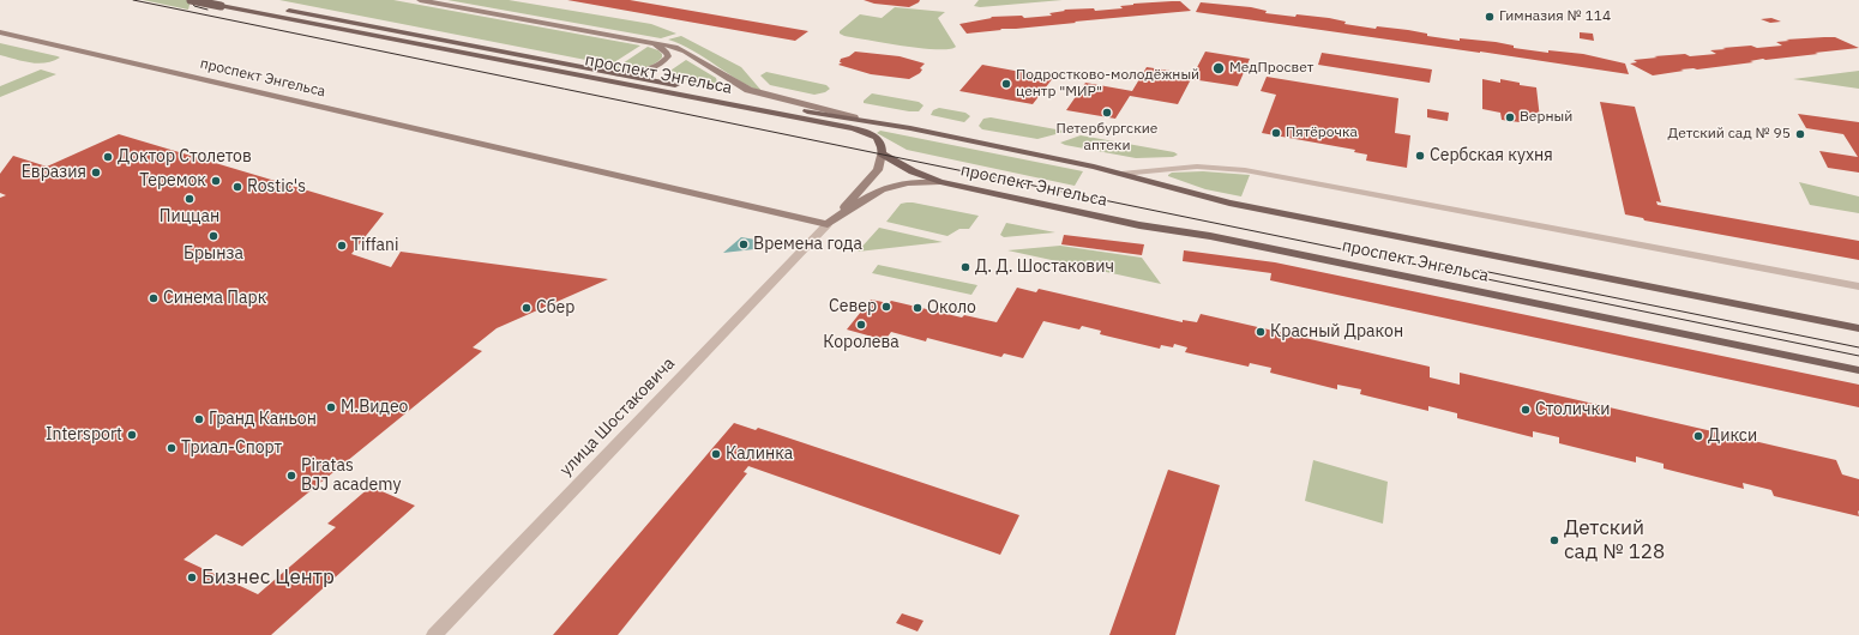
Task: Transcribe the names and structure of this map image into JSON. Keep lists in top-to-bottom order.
{
  "streets": {
    "main road": ["проспект Энгельса", "улица Шостаковича"]
  },
  "crossings": [
    ["проспект Энгельса", "улица Шостаковича"]
  ],
  "places": [
    "Гимназия № 114",
    "МедПросвет",
    "Подростково-молодёжный центр \"МИР\"",
    "Петербургские аптеки",
    "Верный",
    "Пятёрочка",
    "Детский сад № 95",
    "Сербская кухня",
    "Доктор Столетов",
    "Евразия",
    "Теремок",
    "Rostic's",
    "Пиццан",
    "Брынза",
    "Времена года",
    "Tiffani",
    "Д. Д. Шостакович",
    "Синема Парк",
    "Север",
    "Сбер",
    "Около",
    "Королева",
    "Красный Дракон",
    "М.Видео",
    "Столички",
    "Гранд Каньон",
    "Intersport",
    "Дикси",
    "Триал-Спорт",
    "Калинка",
    "Piratas BJJ academy",
    "Детский сад № 128",
    "Бизнес Центр"
  ]
}
